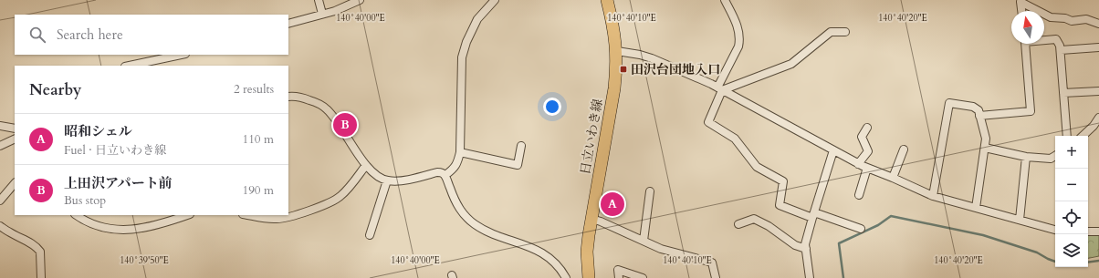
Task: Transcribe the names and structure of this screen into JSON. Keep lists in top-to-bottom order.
{
  "streets": {
    "main road": ["日立いわき線"]
  },
  "places": {
    "transit": ["田沢台団地入口"]
  },
  "north": "top",
  "page": {
    "search": "Search here",
    "heading": ["Nearby", "2 results"],
    "pins": ["B", "A"],
    "list": [
      {
        "mark": "A",
        "name": "昭和シェル",
        "note": "Fuel · 日立いわき線",
        "value": "110 m"
      },
      {
        "mark": "B",
        "name": "上田沢アパート前",
        "note": "Bus stop",
        "value": "190 m"
      }
    ],
    "map_buttons": ["+", "−"]
  },
  "coordinates": [
    "140°40'00\"E",
    "140°40'10\"E",
    "140°40'20\"E",
    "140°39'50\"E"
  ]
}
